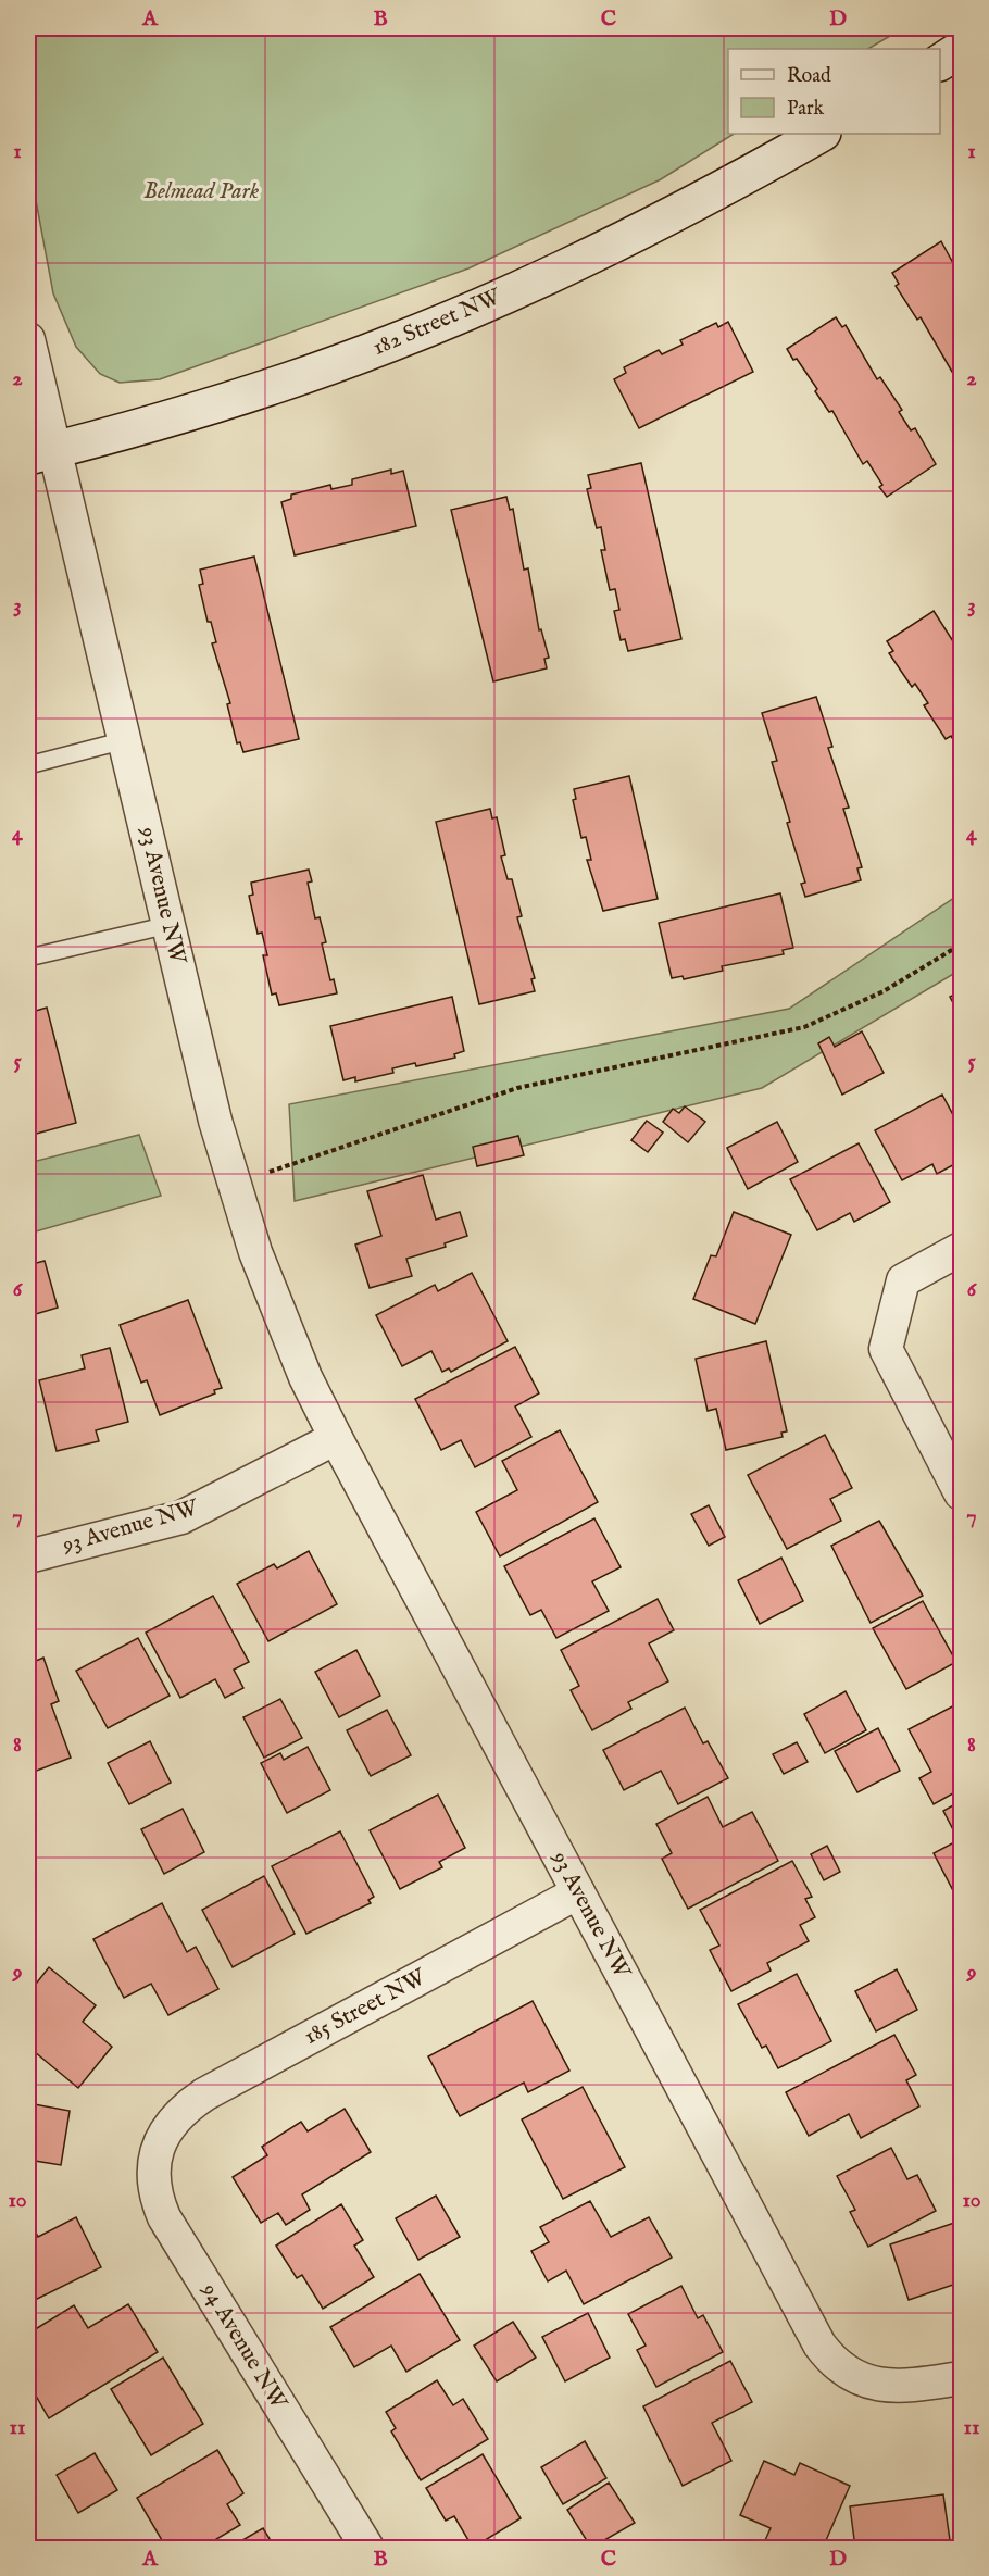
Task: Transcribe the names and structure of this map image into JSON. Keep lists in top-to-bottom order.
{
  "streets": {
    "street": [
      "182 Street NW",
      "93 Avenue NW",
      "185 Street NW",
      "94 Avenue NW"
    ]
  },
  "crossings": [
    ["182 Street NW", "93 Avenue NW"],
    ["93 Avenue NW", "185 Street NW"],
    ["185 Street NW", "94 Avenue NW"]
  ],
  "parks": ["Belmead Park"],
  "legend": ["Road", "Park"],
  "grid": {
    "columns": [
      "A",
      "B",
      "C",
      "D"
    ],
    "rows": [
      "1",
      "2",
      "3",
      "4",
      "5",
      "6",
      "7",
      "8",
      "9",
      "10",
      "11"
    ]
  }
}
